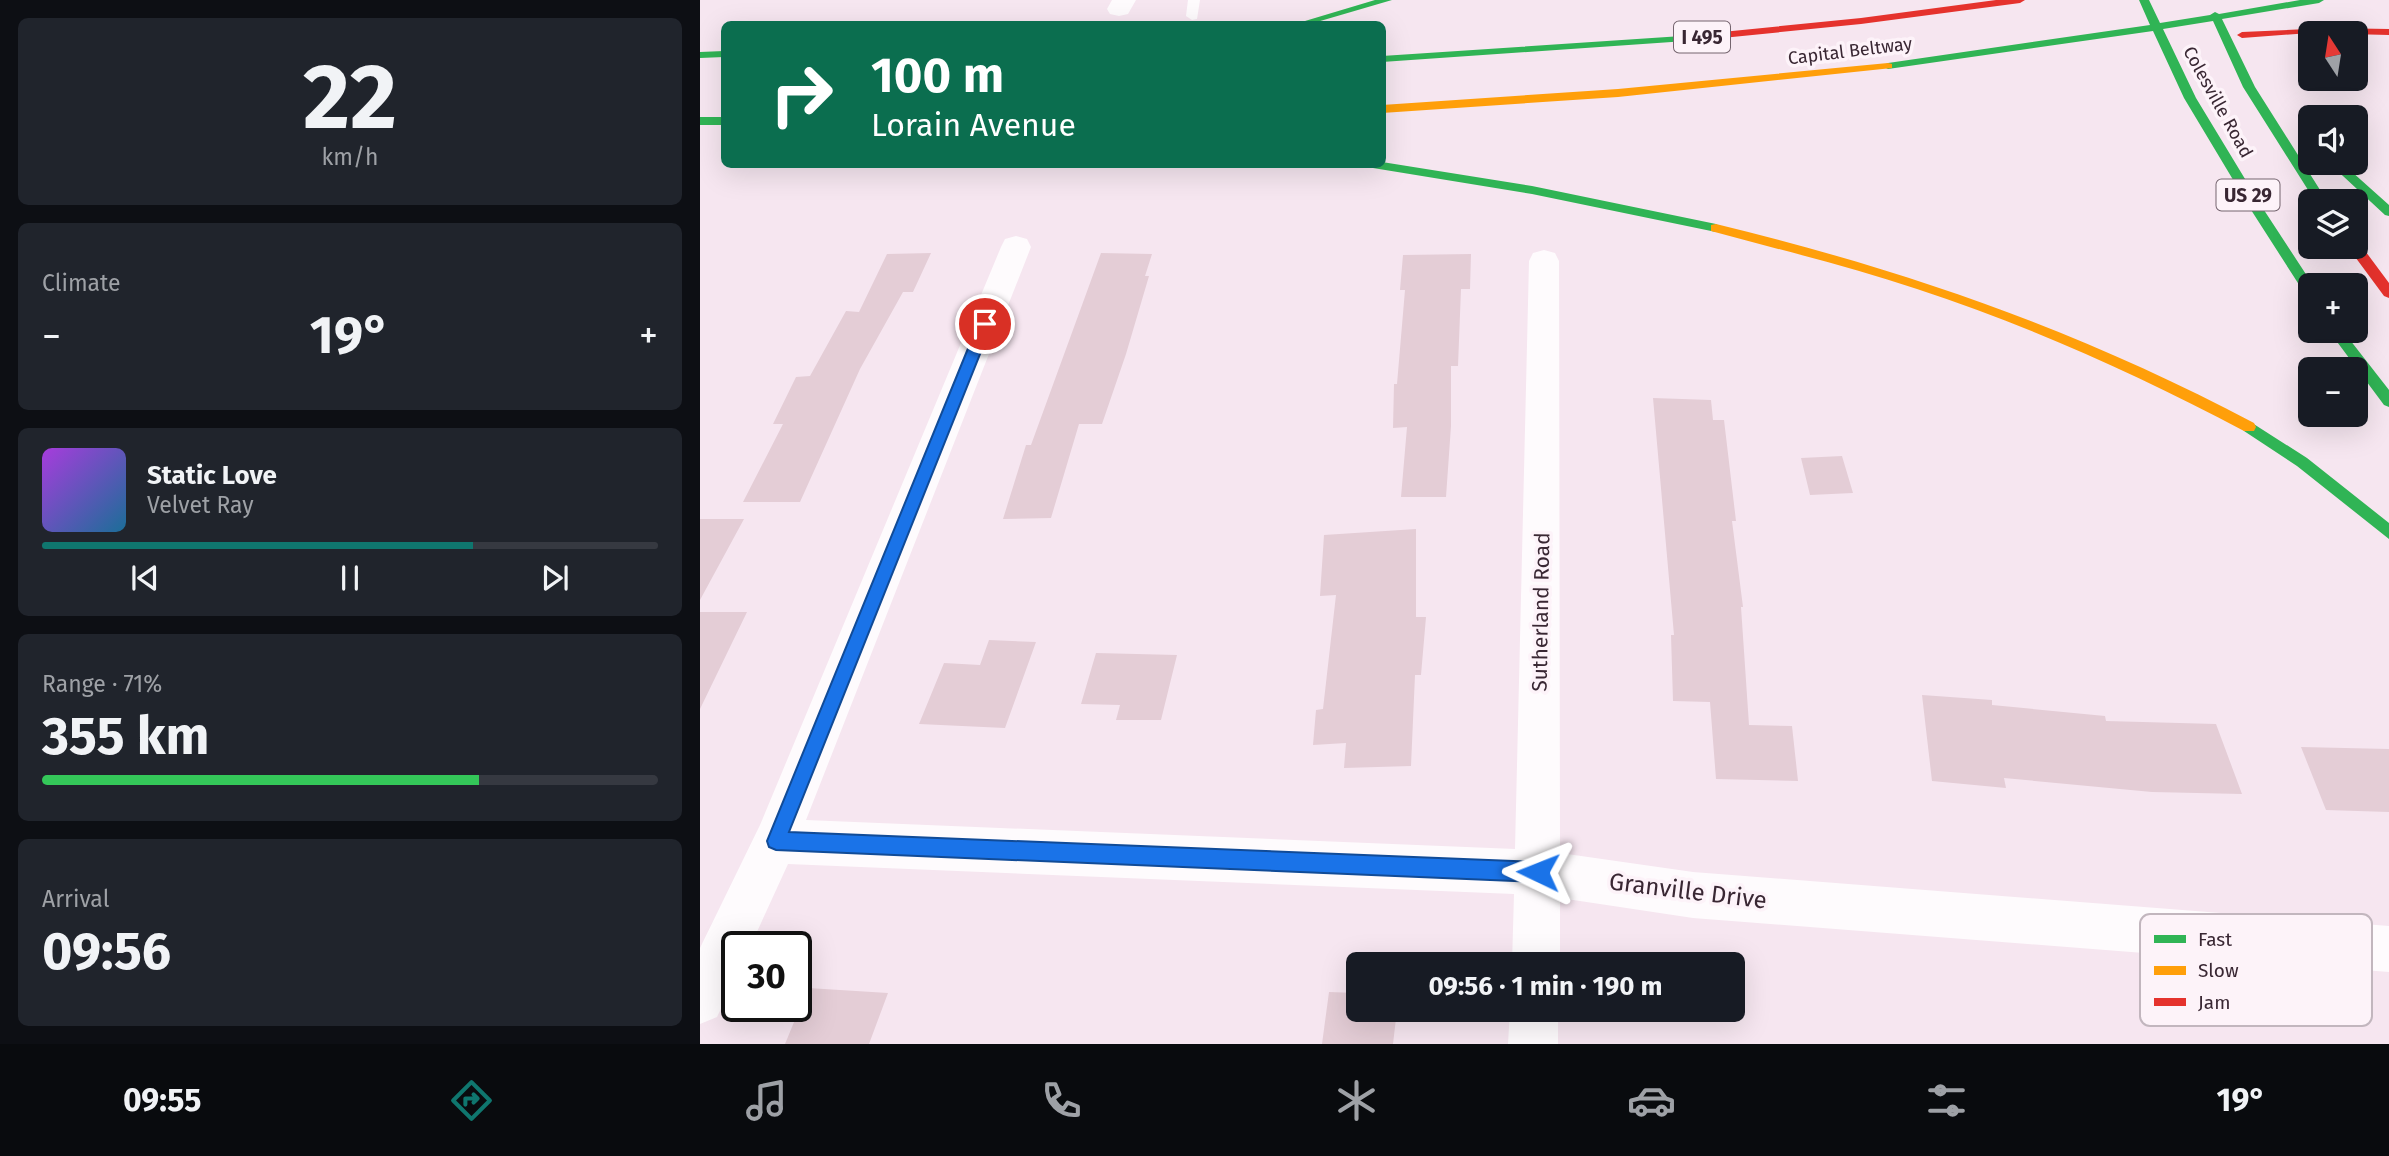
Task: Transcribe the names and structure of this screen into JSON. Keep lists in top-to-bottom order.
{
  "streets": {
    "highway": [
      "I 495",
      "Capital Beltway",
      "Colesville Road",
      "US 29"
    ],
    "street": ["Sutherland Road", "Granville Drive"]
  },
  "crossings": [
    ["Sutherland Road", "Granville Drive"]
  ],
  "legend": ["Fast", "Slow", "Jam"],
  "north": "top",
  "page": {
    "tile": [
      ["22", "km/h"],
      "Climate",
      ["Range · 71%", "355 km"],
      ["Arrival", "09:56"]
    ],
    "map_buttons": ["+", "−"],
    "turn": ["100 m", "Lorain Avenue"],
    "heat": ["−", "19°", "+"],
    "song": ["Static Love", "Velvet Ray"],
    "limit": "30",
    "trip": "09:56 · 1 min · 190 m",
    "tabs": ["09:55", "19°"]
  }
}
